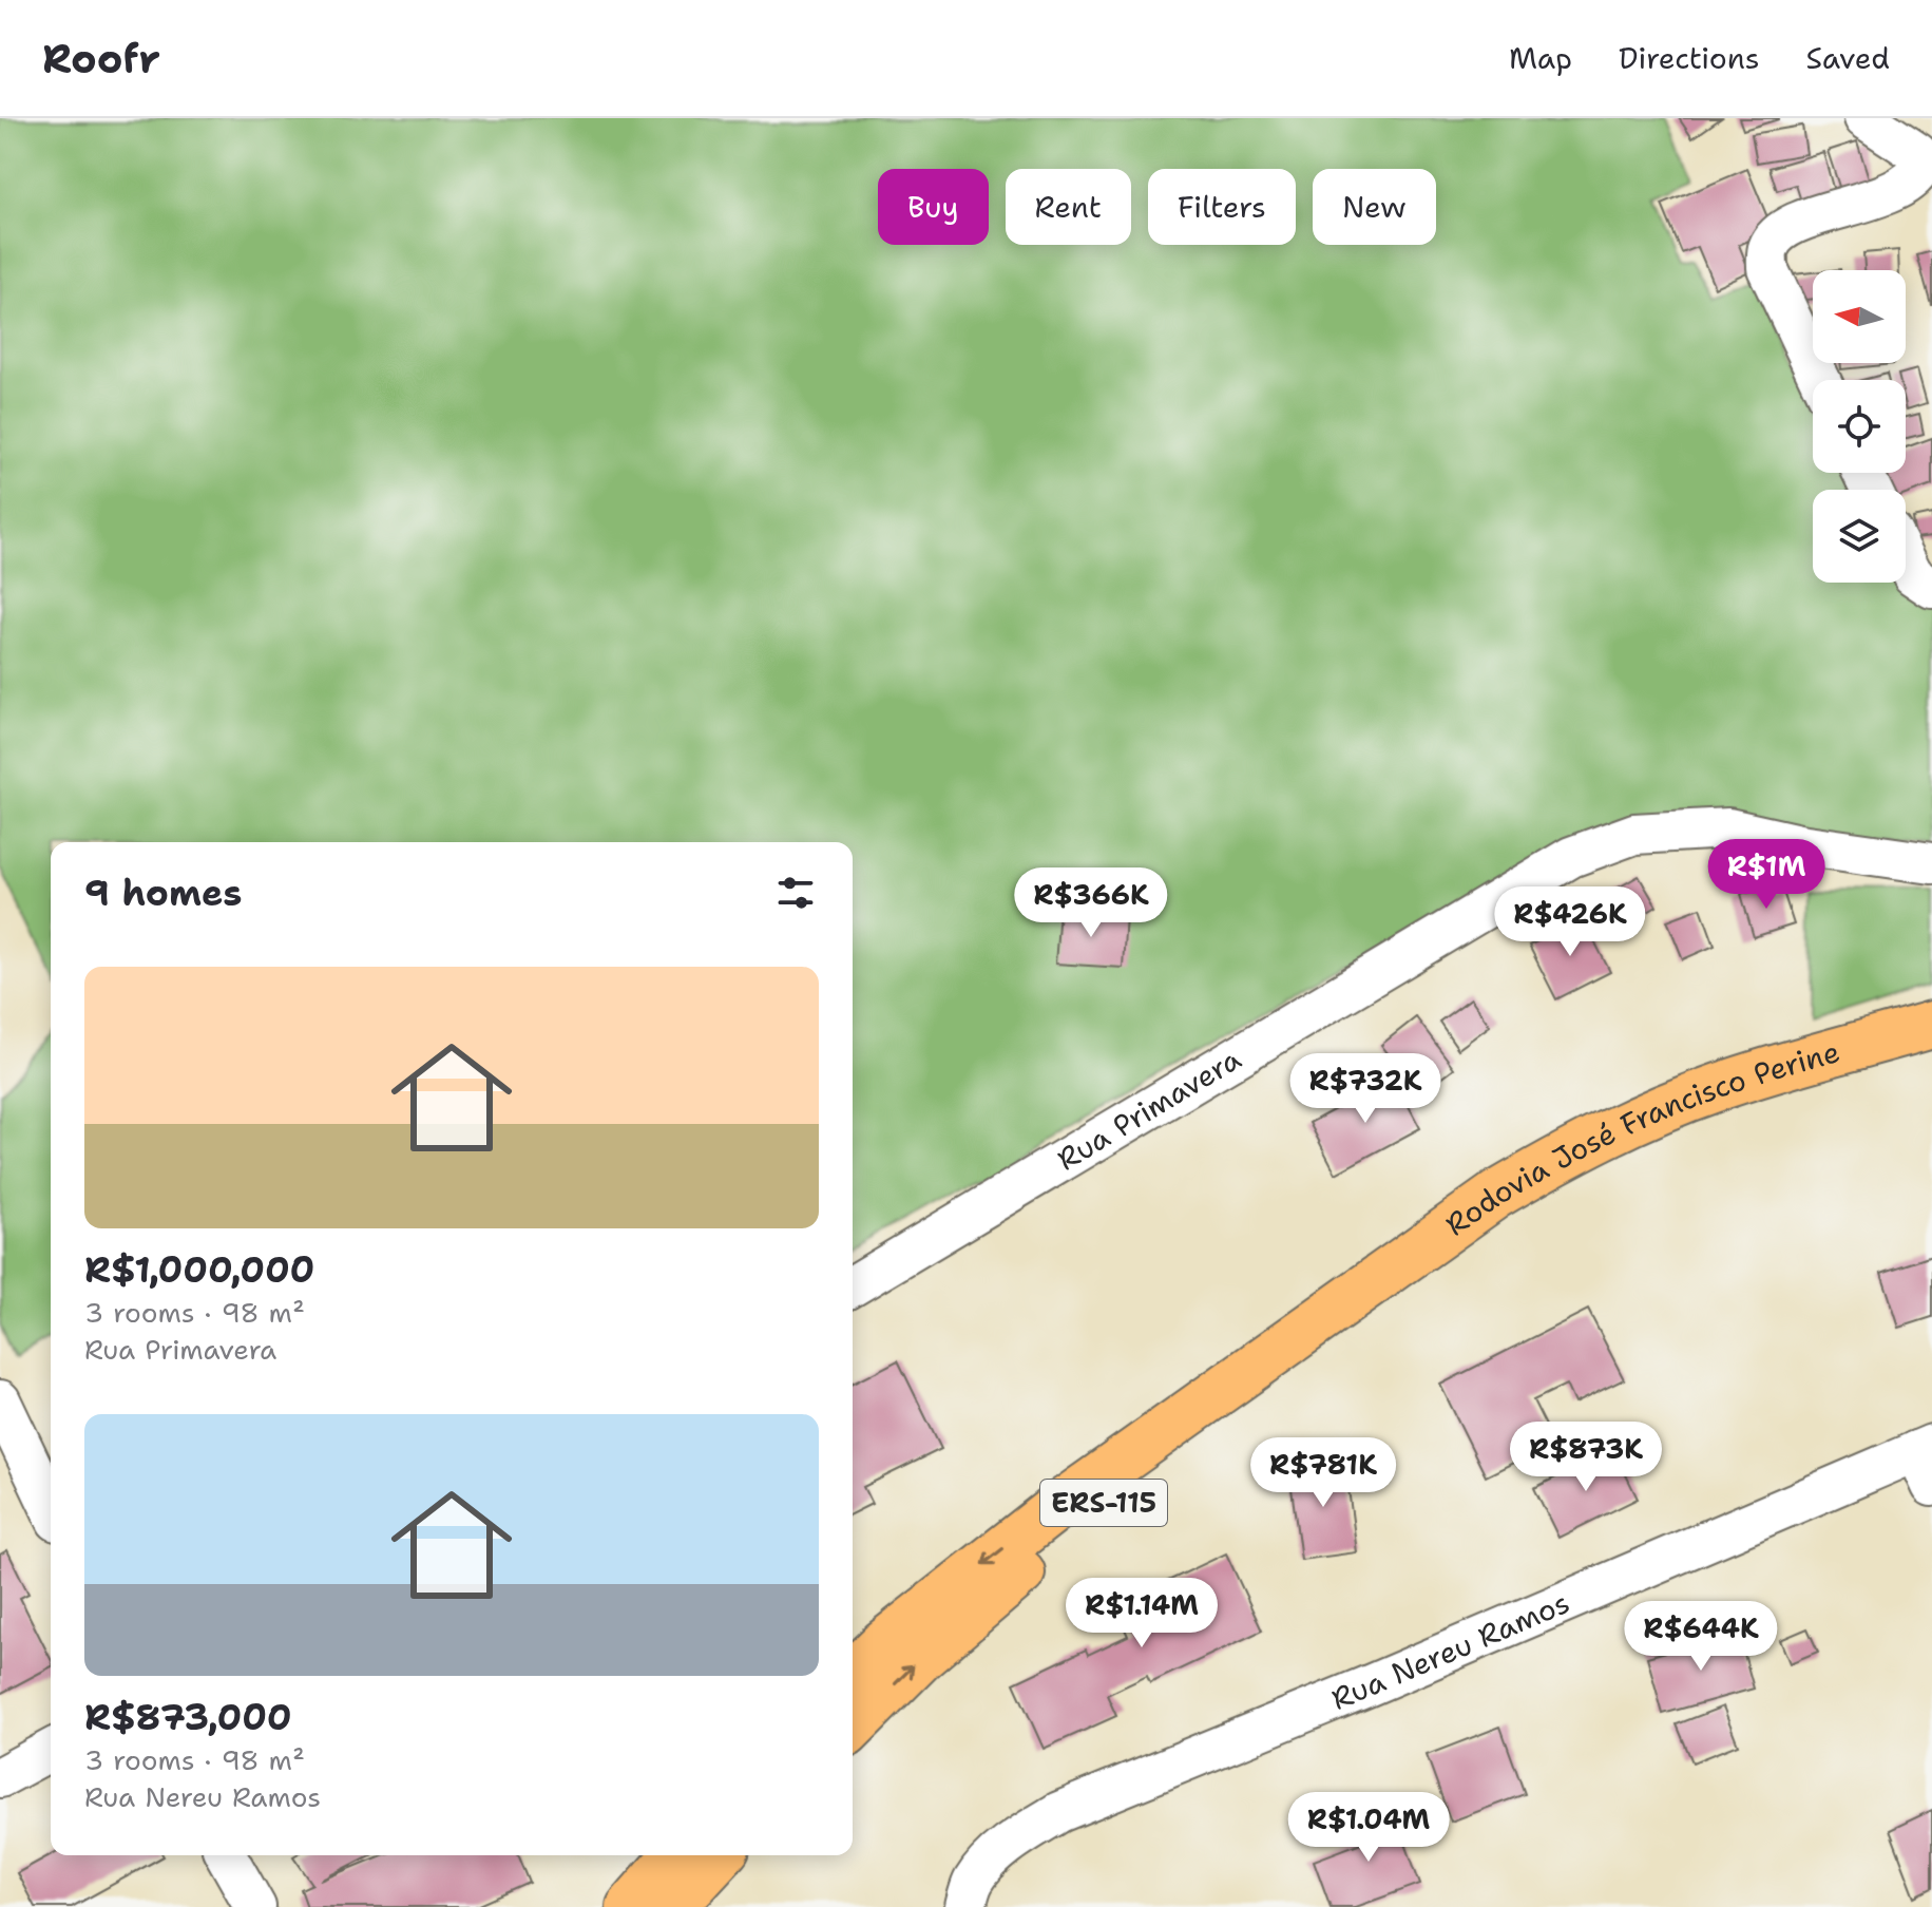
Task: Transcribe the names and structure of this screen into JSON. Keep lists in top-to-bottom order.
{
  "streets": {
    "main road": ["Rodovia José Francisco Perine", "ERS-115"],
    "street": ["Rua Primavera", "Rua Nereu Ramos"]
  },
  "north": "left",
  "page": {
    "header": "Roofr",
    "nav": ["Map", "Directions", "Saved"],
    "chip": [
      "Buy",
      "Rent",
      "Filters",
      "New"
    ],
    "price": [
      "R$1M",
      "R$366K",
      "R$426K",
      "R$732K",
      "R$873K",
      "R$781K",
      "R$1.14M",
      "R$644K",
      "R$1.04M"
    ],
    "heading": "9 homes",
    "list": [
      {
        "name": "R$1,000,000",
        "note": "3 rooms · 98 m² · Rua Primavera"
      },
      {
        "name": "R$873,000",
        "note": "3 rooms · 98 m² · Rua Nereu Ramos"
      }
    ]
  }
}
